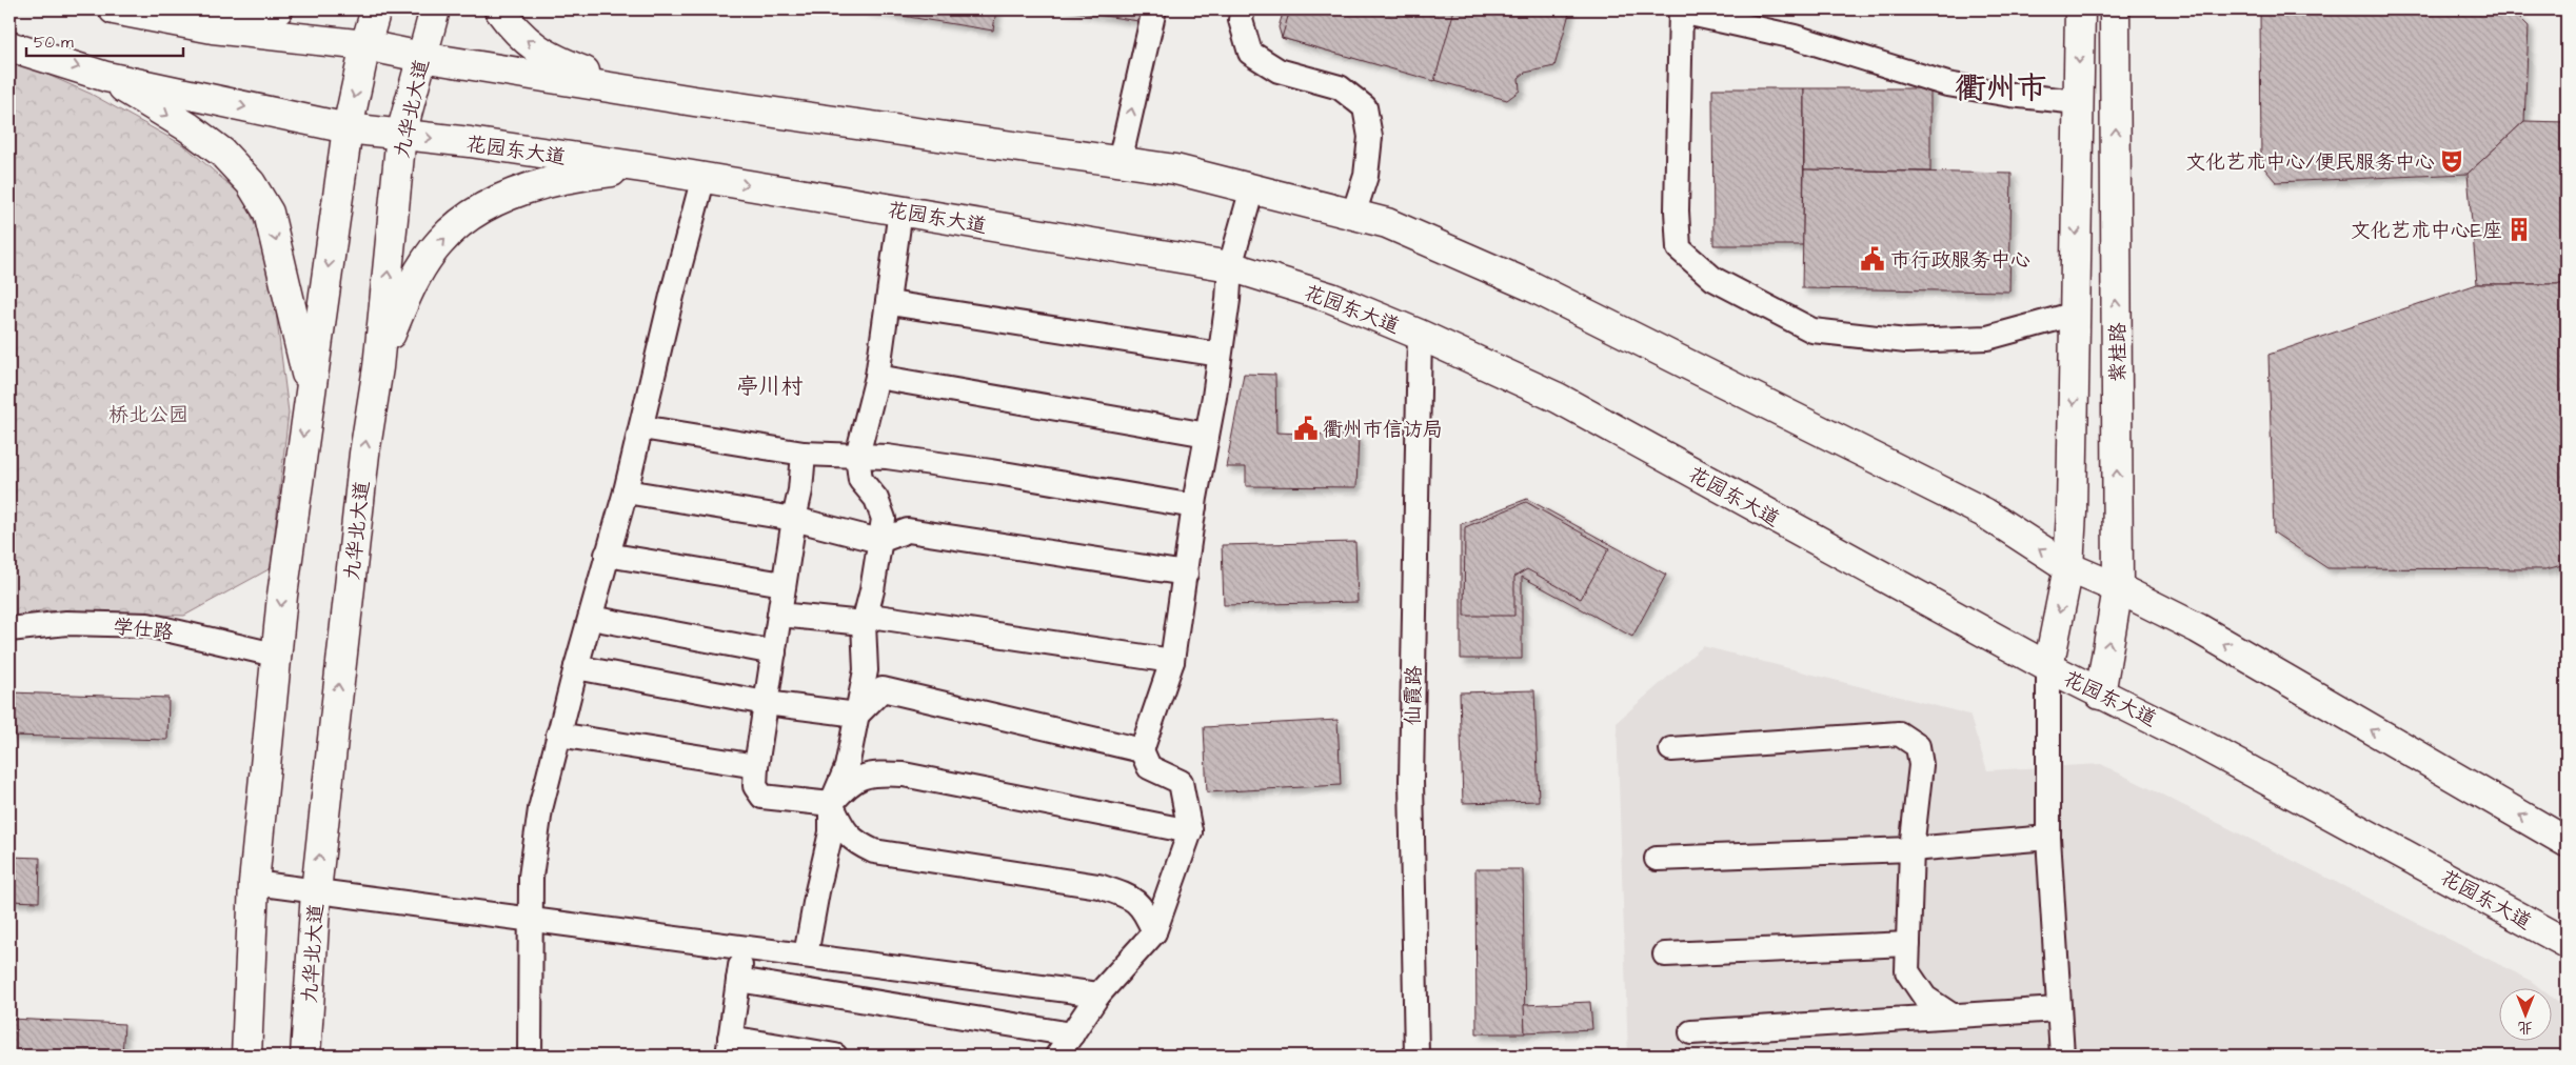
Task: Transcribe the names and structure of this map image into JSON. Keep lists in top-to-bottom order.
{
  "streets": {
    "main road": ["九华北大道", "花园东大道", "紫桂路"],
    "street": ["学仕路", "仙霞路"]
  },
  "crossings": [
    ["九华北大道", "花园东大道"],
    ["花园东大道", "紫桂路"],
    ["花园东大道", "仙霞路"]
  ],
  "districts": ["衢州市", "亭川村"],
  "parks": ["桥北公园"],
  "places": {
    "theatre": ["文化艺术中心/便民服务中心"],
    "building": ["文化艺术中心E座"],
    "public building": ["市行政服务中心", "衢州市信访局"]
  },
  "scale_bar": "50 m",
  "north": "bottom"
}
